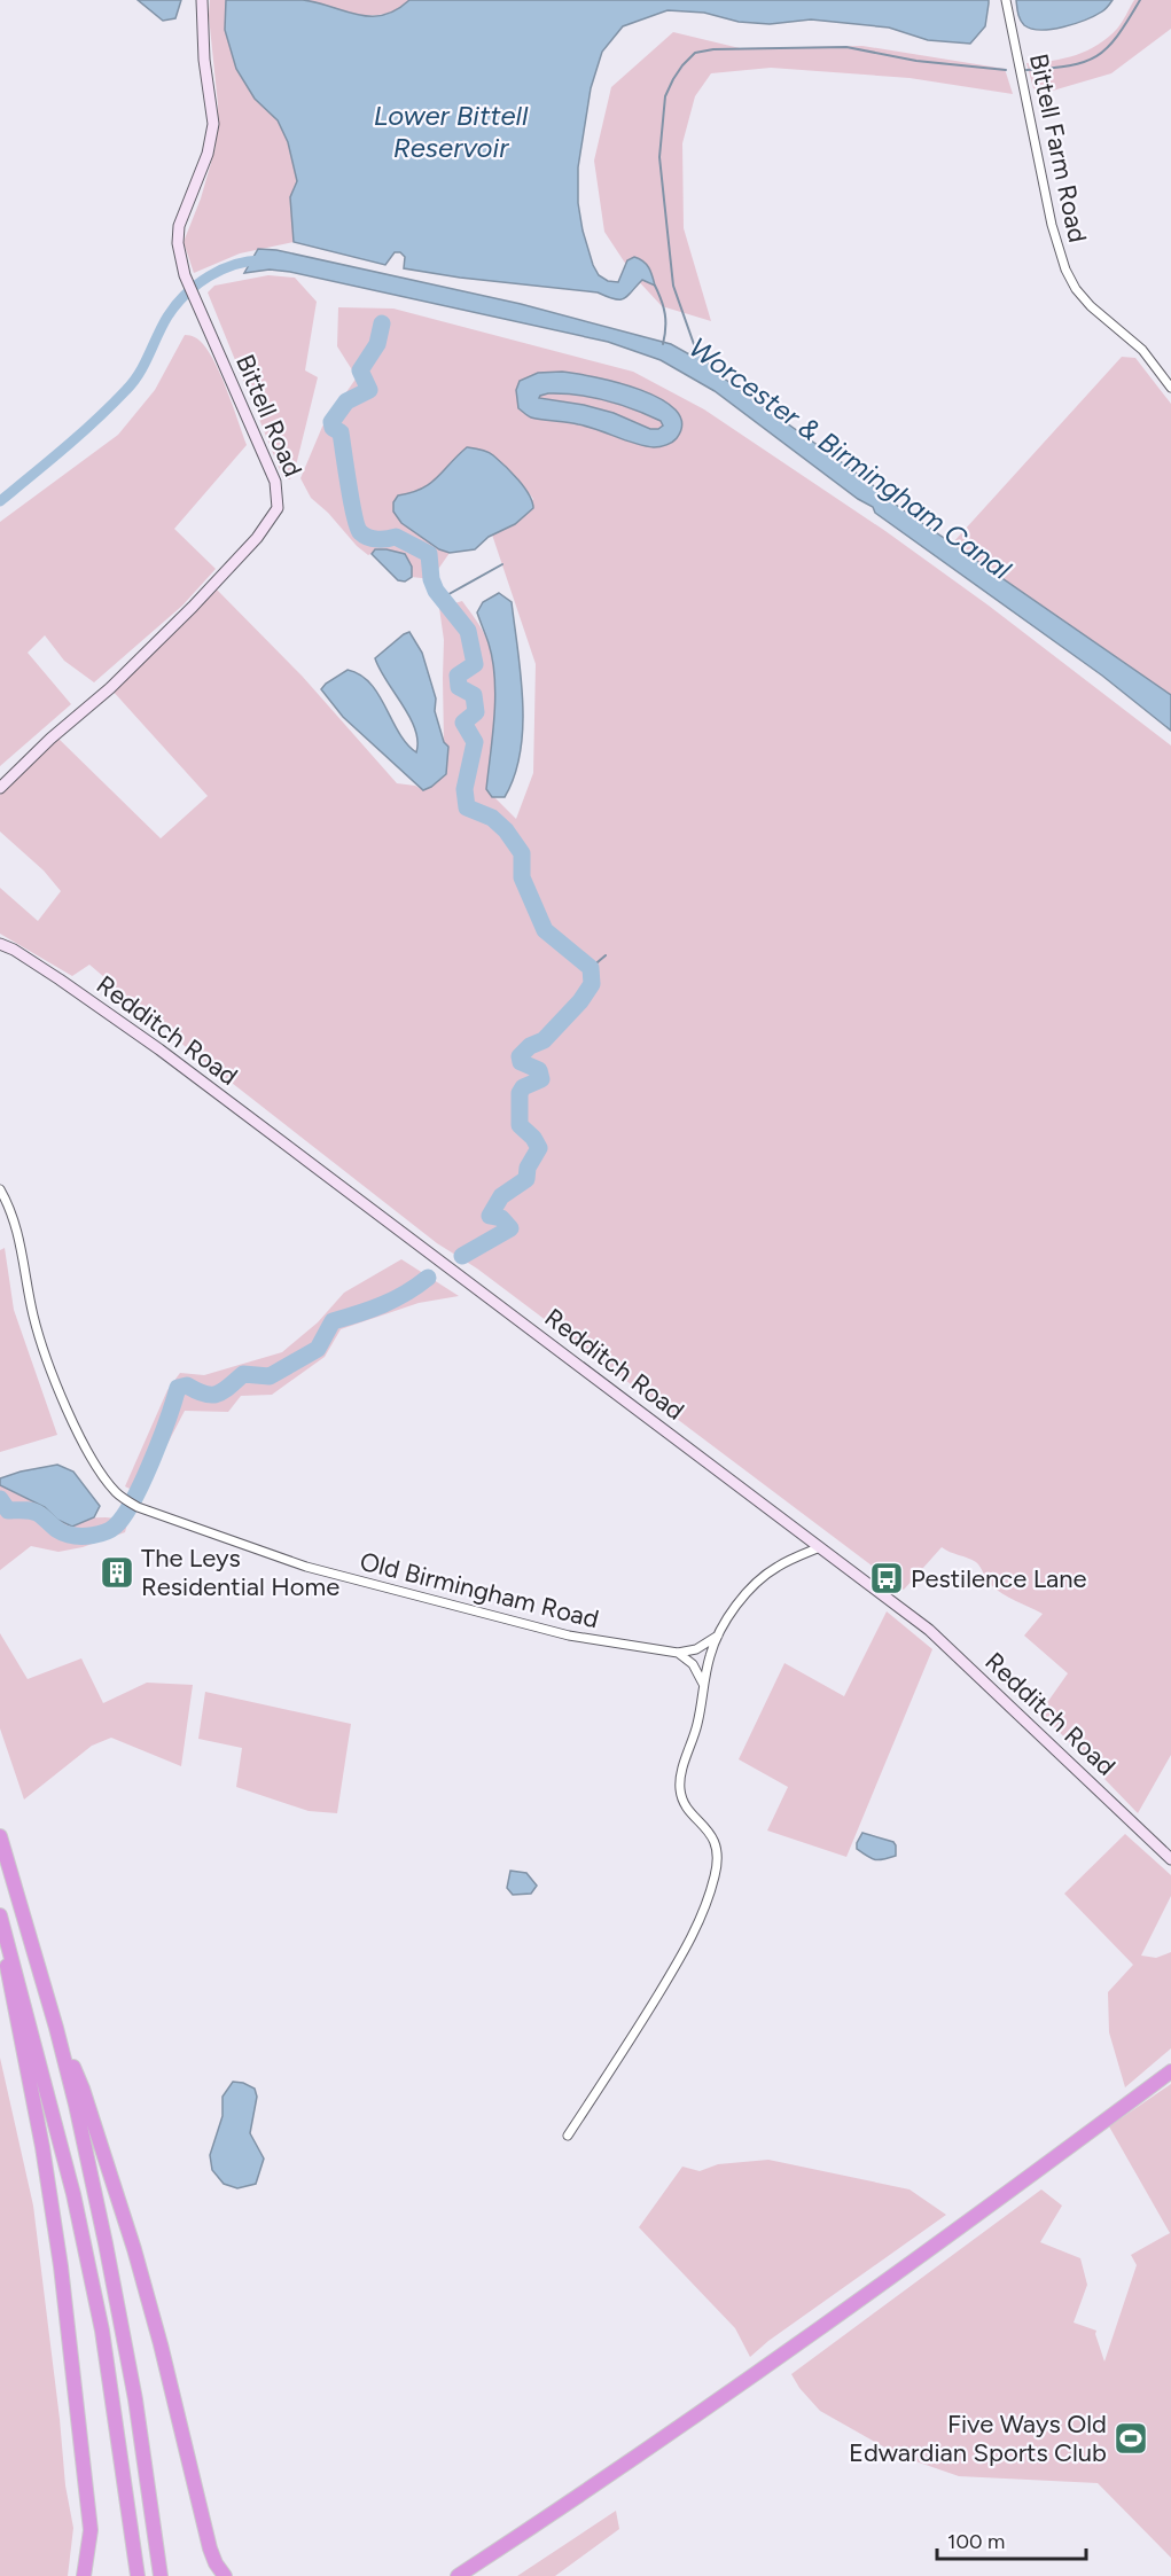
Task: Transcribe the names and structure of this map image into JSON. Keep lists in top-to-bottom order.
{
  "streets": {
    "main road": ["Bittell Road", "Redditch Road"],
    "street": ["Bittell Farm Road", "Old Birmingham Road"]
  },
  "water": ["Lower Bittell Reservoir", "Worcester & Birmingham Canal"],
  "places": {
    "building": ["The Leys Residential Home"],
    "bus stop": ["Pestilence Lane"],
    "sports": ["Five Ways Old Edwardian Sports Club"]
  },
  "scale_bar": "100 m"
}
